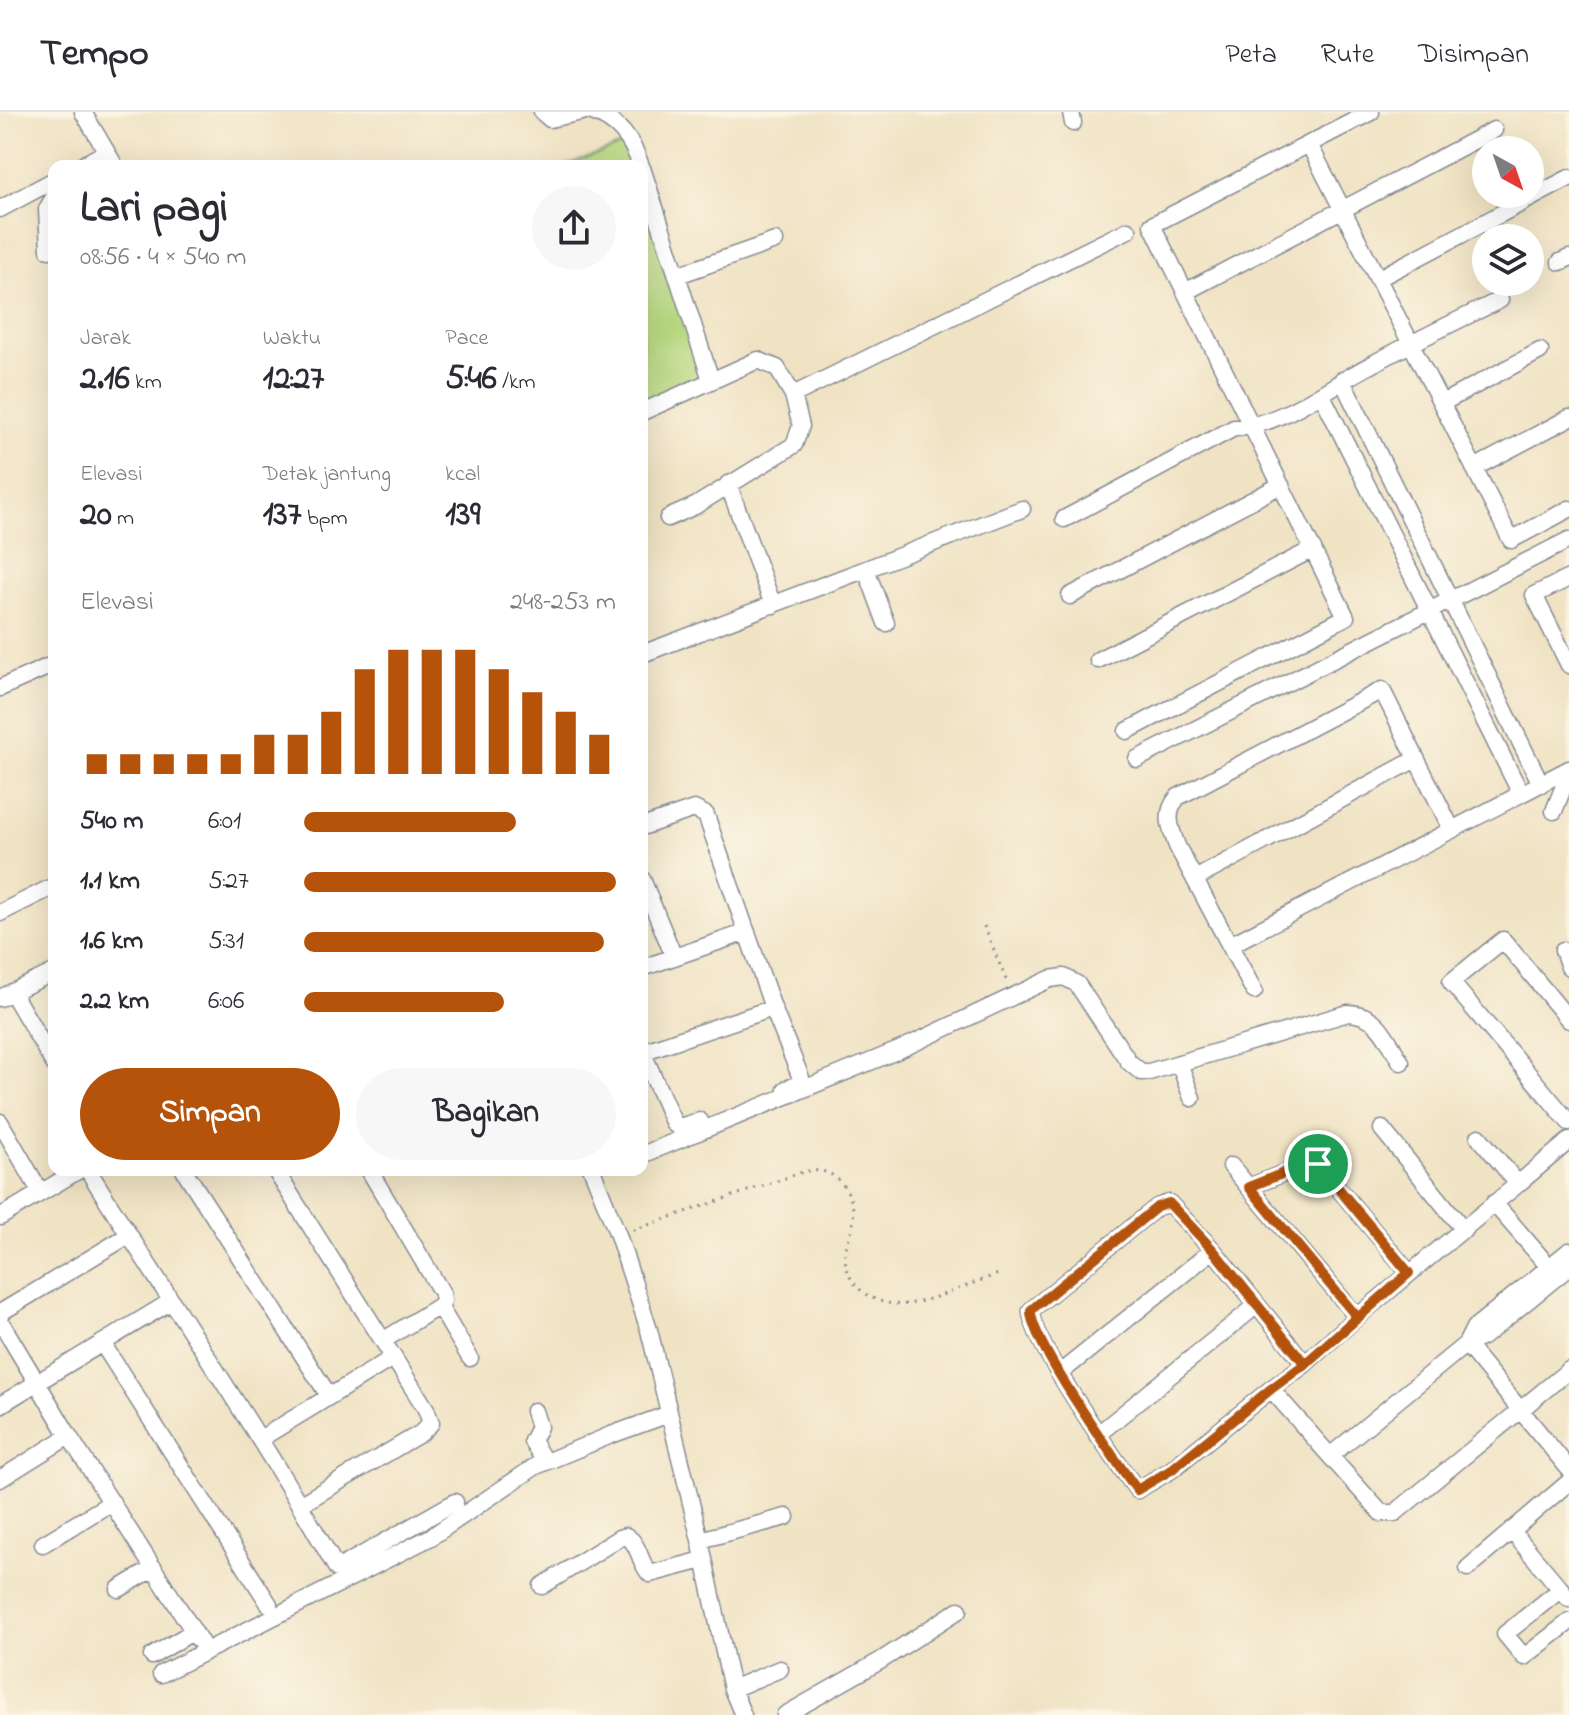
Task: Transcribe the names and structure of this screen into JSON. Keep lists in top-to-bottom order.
{
  "north": "bottom right",
  "page": {
    "header": "Tempo",
    "nav": ["Peta", "Rute", "Disimpan"],
    "heading": ["Lari pagi", "08:56 · 4 × 540 m"],
    "stats": [
      ["Jarak", "2.16 km"],
      ["Waktu", "12:27"],
      ["Pace", "5:46 /km"],
      ["Elevasi", "20 m"],
      ["Detak jantung", "137 bpm"],
      ["kcal", "139"]
    ],
    "chart": ["Elevasi", "248–253 m"],
    "list": [
      {
        "name": "540 m",
        "note": "6:01"
      },
      {
        "name": "1.1 km",
        "note": "5:27"
      },
      {
        "name": "1.6 km",
        "note": "5:31"
      },
      {
        "name": "2.2 km",
        "note": "6:06"
      }
    ],
    "buttons": ["Simpan", "Bagikan"]
  }
}
